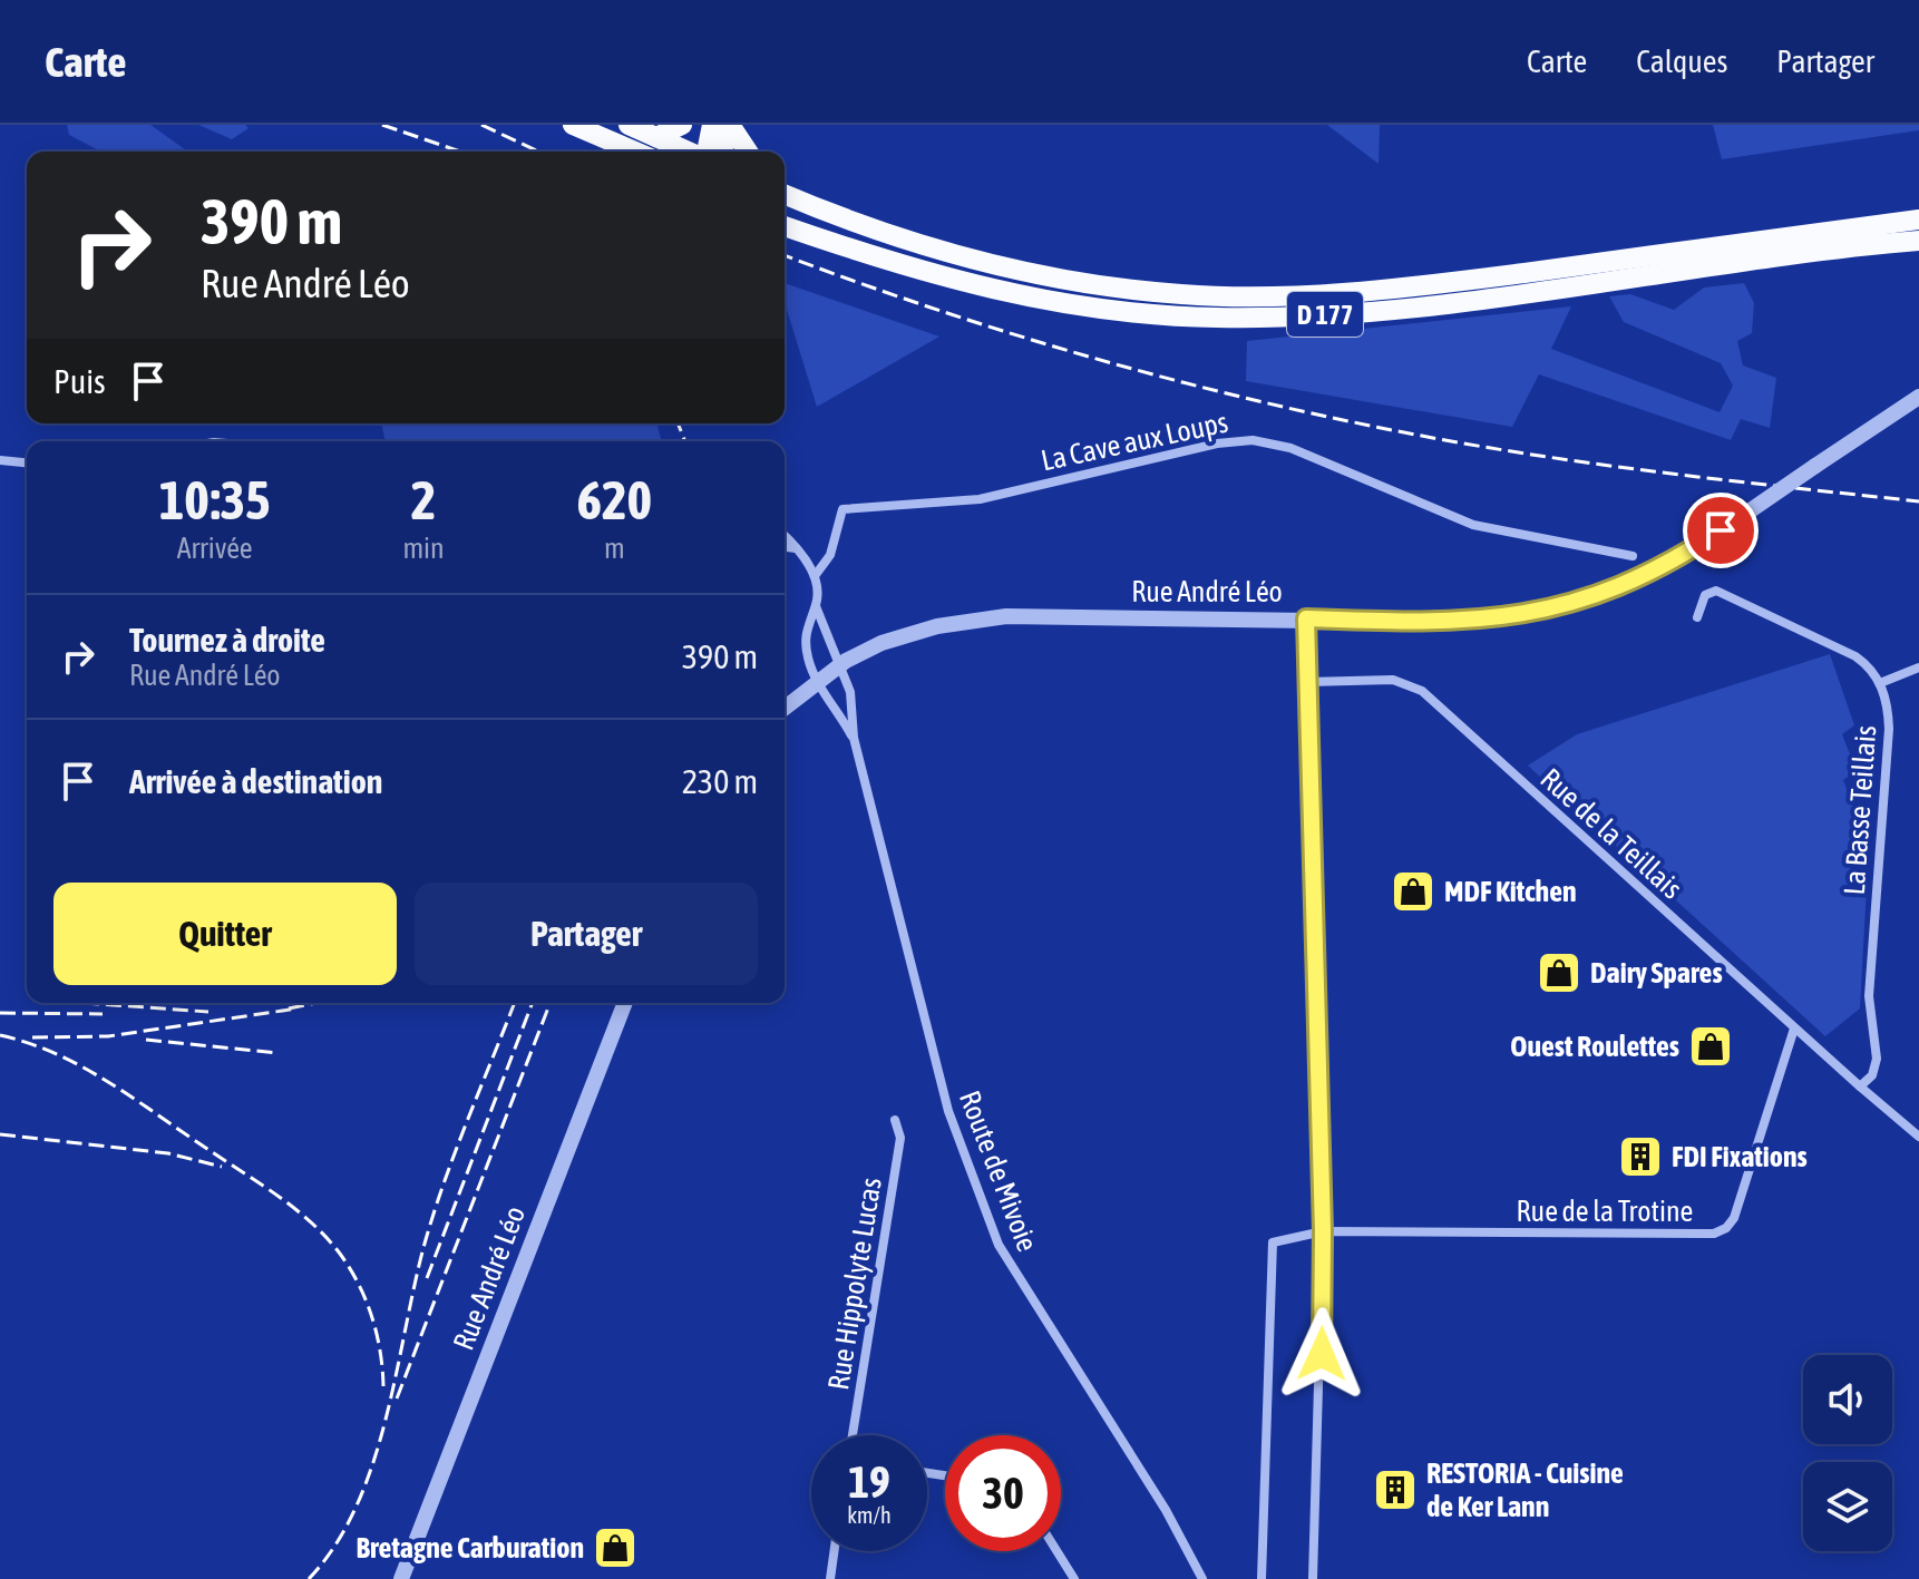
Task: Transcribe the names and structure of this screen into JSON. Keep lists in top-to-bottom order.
{
  "streets": {
    "highway": ["D 177"],
    "street": [
      "La Cave aux Loups",
      "Rue André Léo",
      "La Basse Teillais",
      "Rue de la Teillais",
      "Route de Mivoie",
      "Rue de la Trotine",
      "Rue Hippolyte Lucas"
    ]
  },
  "crossings": [
    ["Rue André Léo", "Route de Mivoie"],
    ["La Basse Teillais", "Rue de la Teillais"],
    ["Rue de la Teillais", "Rue de la Trotine"]
  ],
  "places": {
    "shop": [
      "MDF Kitchen",
      "Dairy Spares",
      "Ouest Roulettes",
      "Bretagne Carburation"
    ],
    "building": ["FDI Fixations", "RESTORIA - Cuisine de Ker Lann"]
  },
  "page": {
    "header": "Carte",
    "nav": ["Carte", "Calques", "Partager"],
    "turn": ["390 m", "Rue André Léo"],
    "then": "Puis",
    "eta": [
      "10:35",
      "Arrivée",
      "2",
      "min",
      "620",
      "m"
    ],
    "list": [
      {
        "name": "Tournez à droite",
        "note": "Rue André Léo",
        "value": "390 m"
      },
      {
        "name": "Arrivée à destination",
        "value": "230 m"
      }
    ],
    "buttons": ["Quitter", "Partager"],
    "speed": "19 km/h",
    "limit": "30"
  }
}
